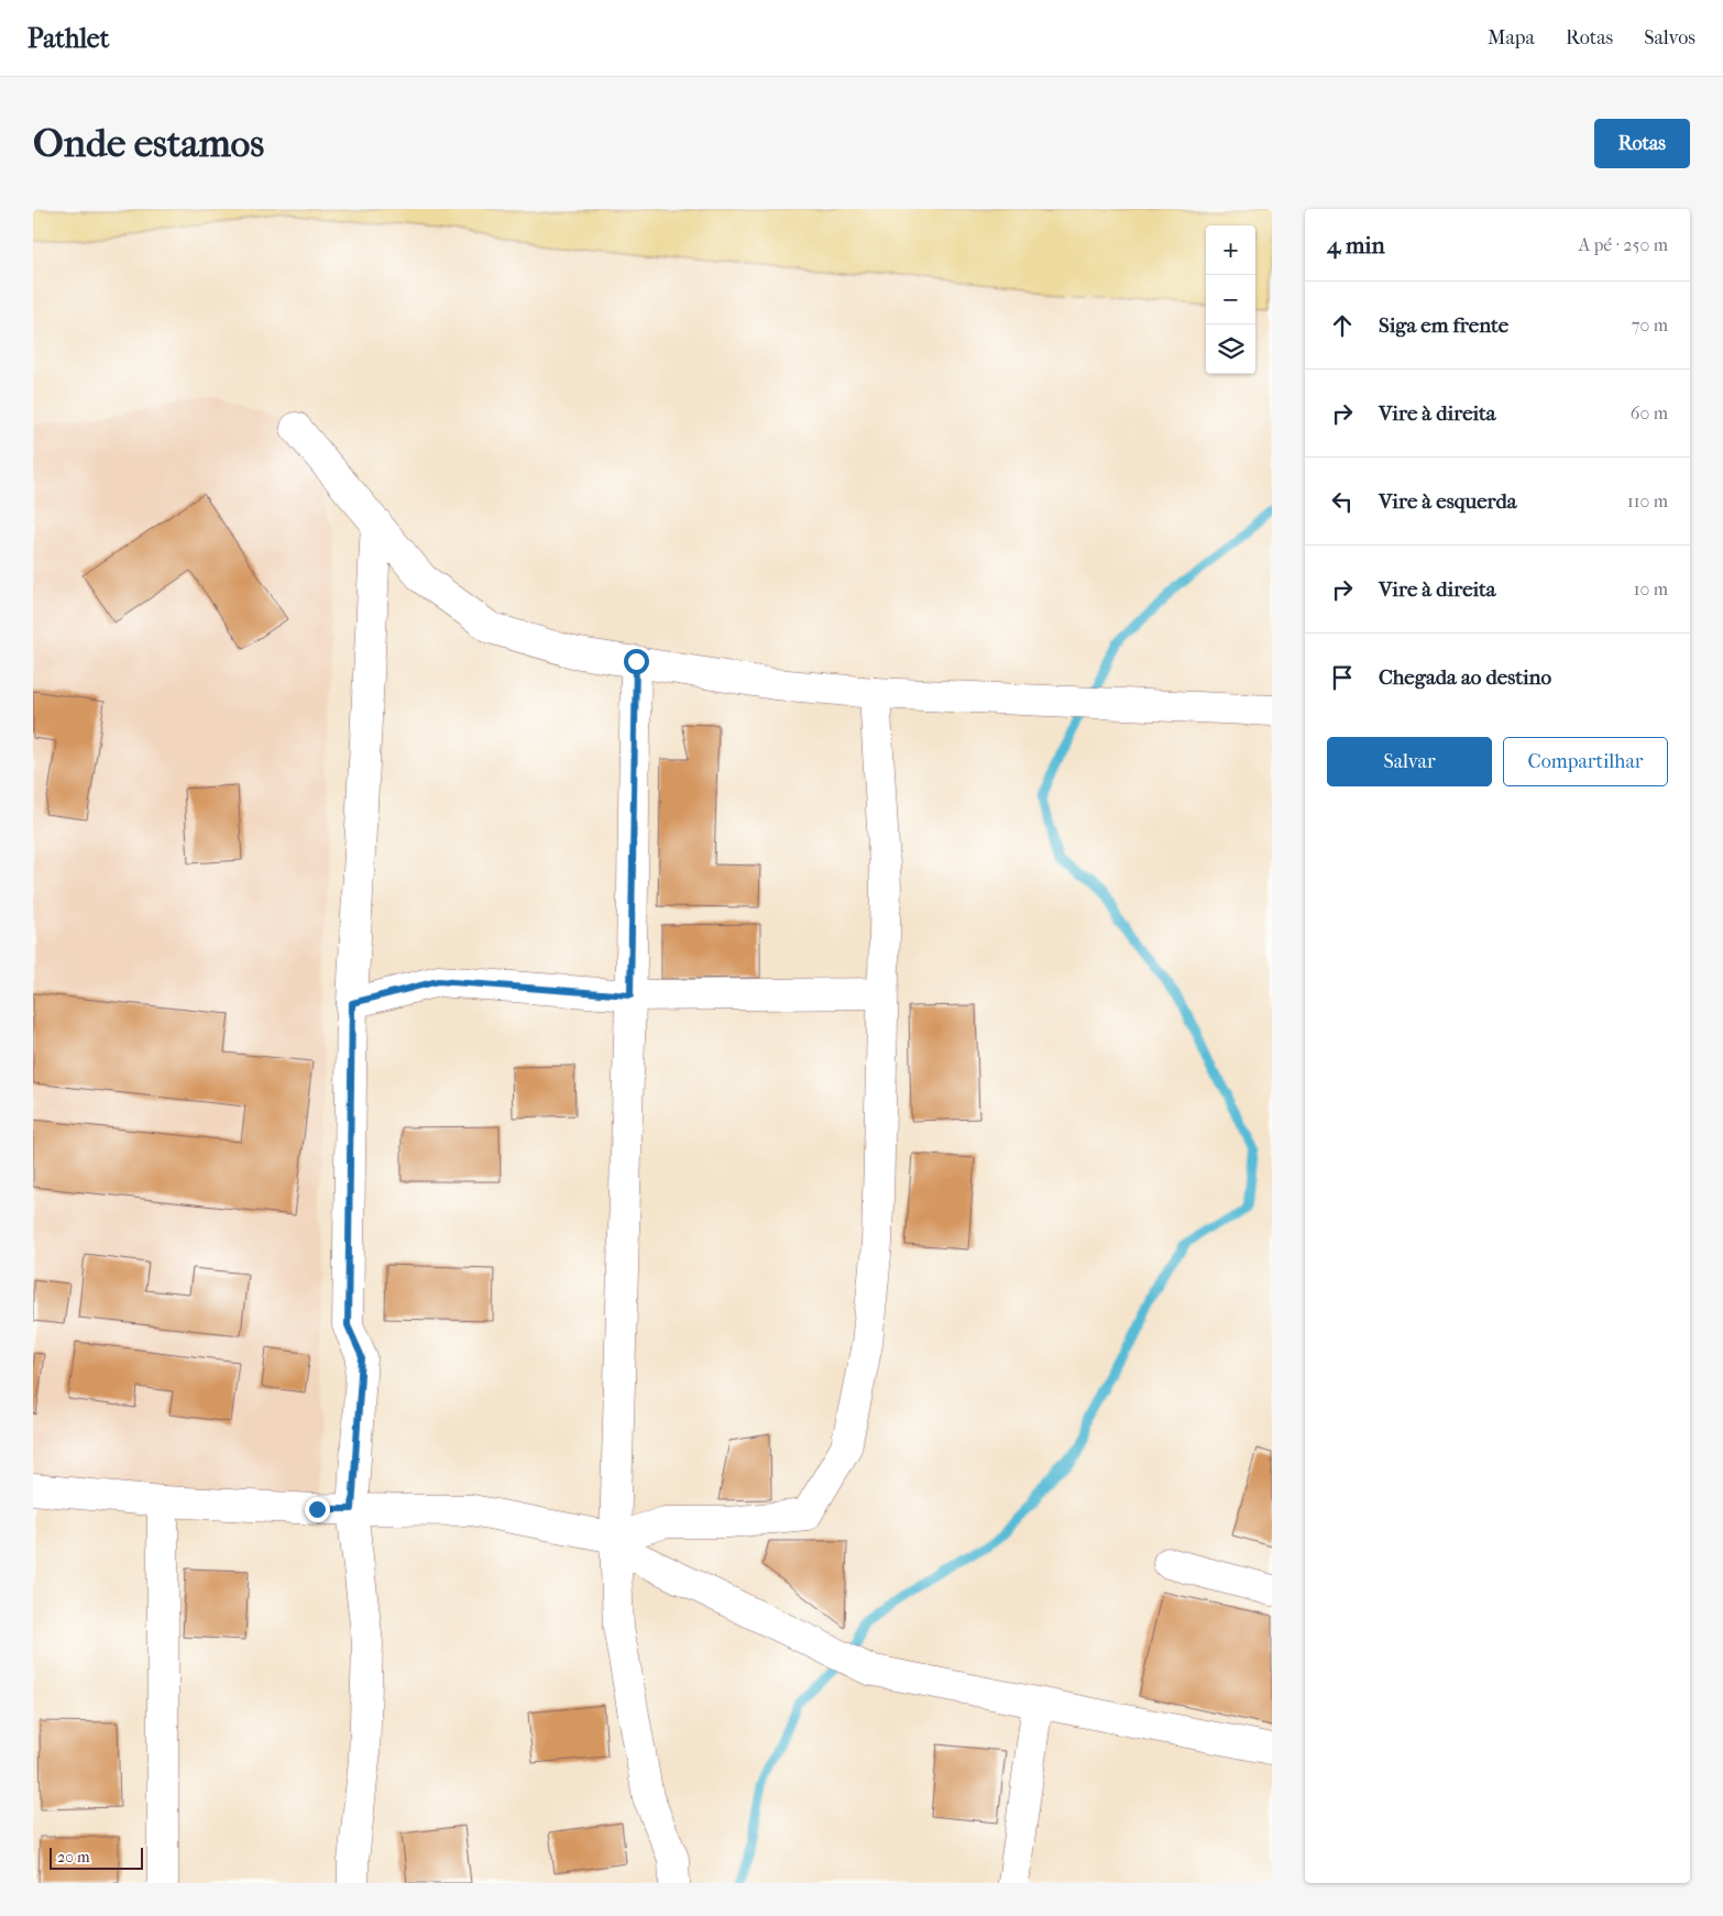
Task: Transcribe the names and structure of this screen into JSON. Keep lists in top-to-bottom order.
{
  "scale_bar": "20 m",
  "page": {
    "header": "Pathlet",
    "nav": ["Mapa", "Rotas", "Salvos"],
    "buttons": [
      "Rotas",
      ["Salvar", "Compartilhar"]
    ],
    "title": "Onde estamos",
    "heading": ["4 min", "A pé · 250 m"],
    "map_buttons": ["+", "−"],
    "list": [
      ["Siga em frente", "70 m"],
      ["Vire à direita", "60 m"],
      ["Vire à esquerda", "110 m"],
      ["Vire à direita", "10 m"],
      "Chegada ao destino"
    ],
    "scale": "20 m"
  }
}
